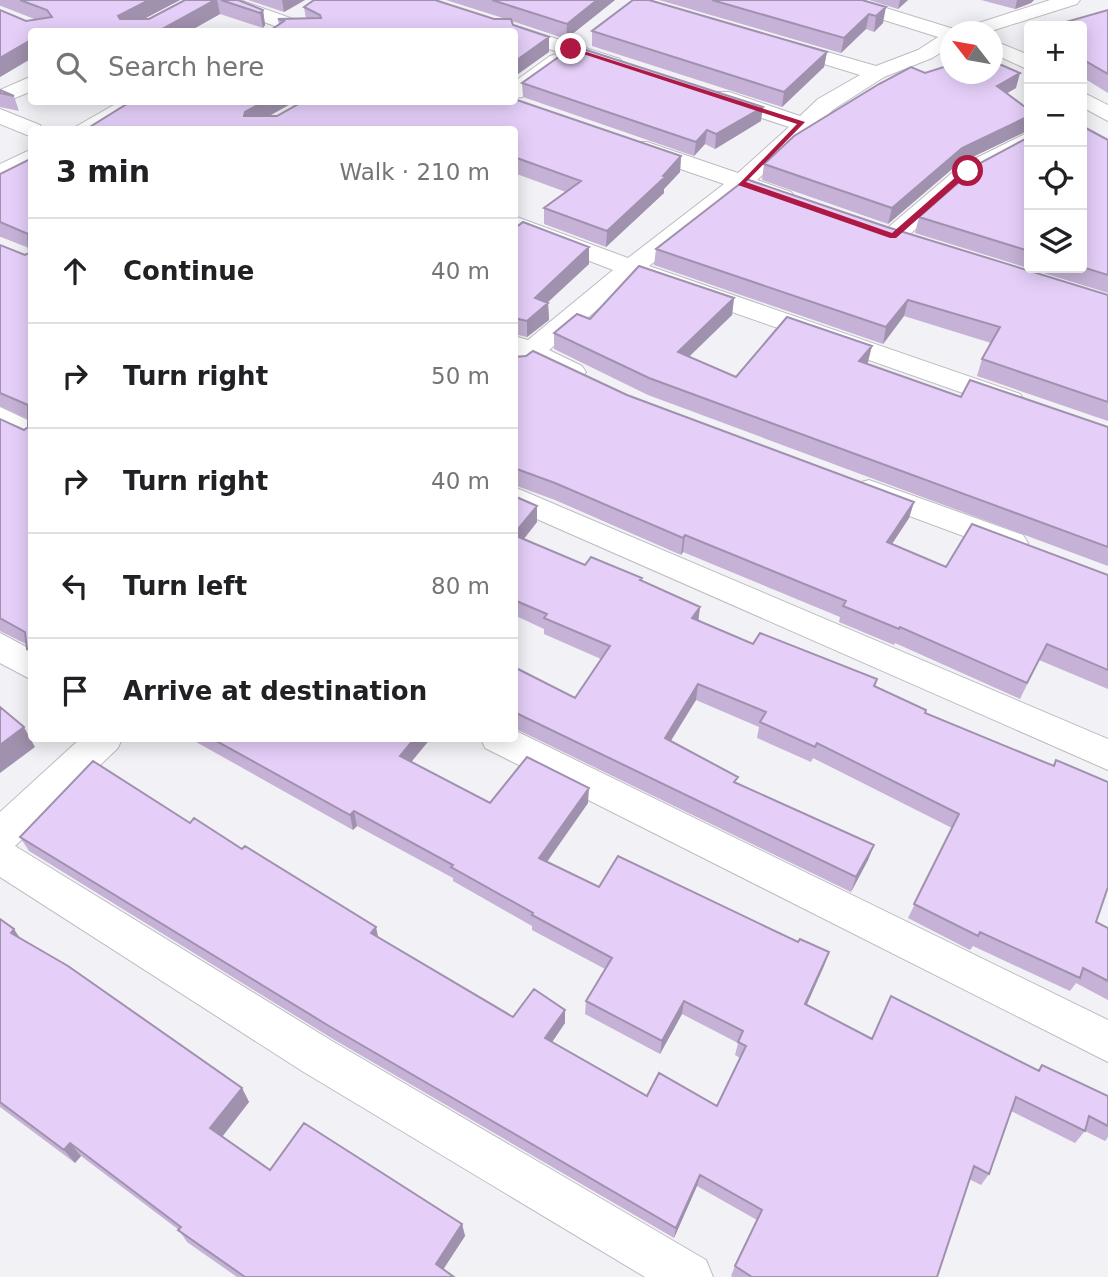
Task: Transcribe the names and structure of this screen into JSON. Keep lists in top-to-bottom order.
{
  "north": "top left",
  "page": {
    "map_buttons": ["+", "−"],
    "search": "Search here",
    "heading": ["3 min", "Walk · 210 m"],
    "list": [
      ["Continue", "40 m"],
      ["Turn right", "50 m"],
      ["Turn right", "40 m"],
      ["Turn left", "80 m"],
      "Arrive at destination"
    ]
  }
}
